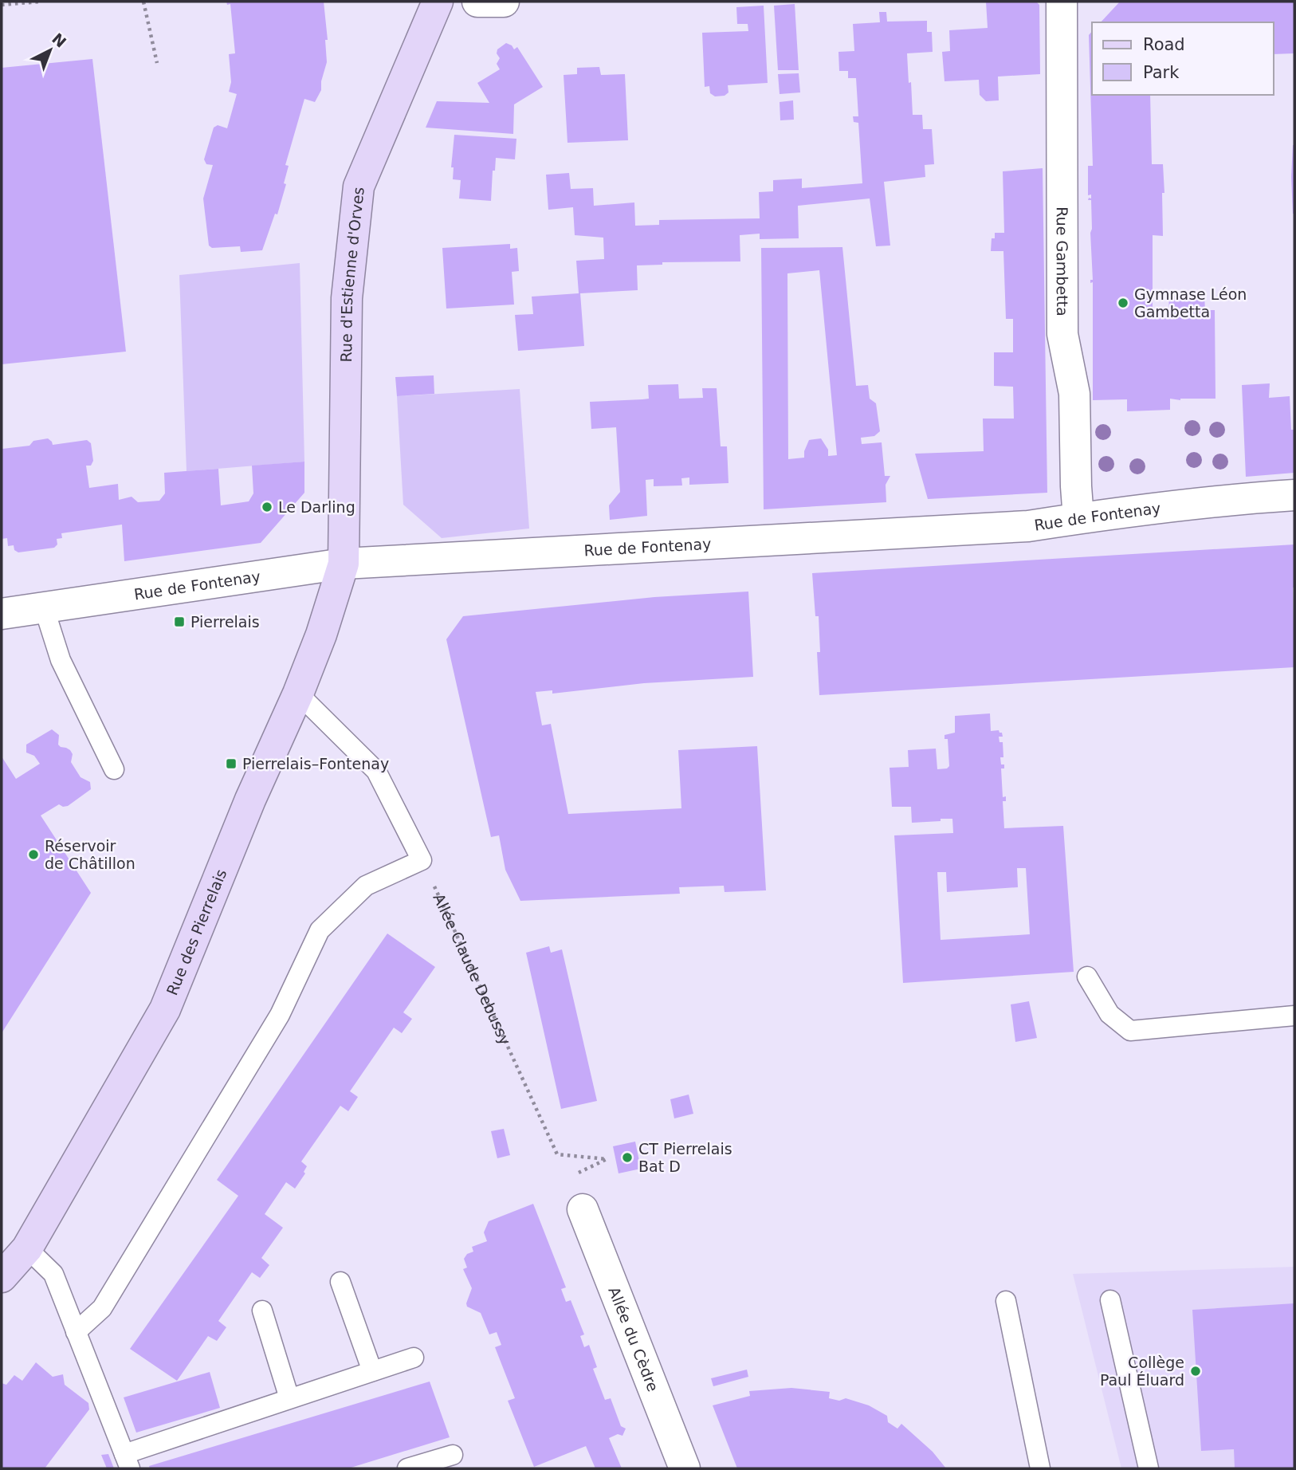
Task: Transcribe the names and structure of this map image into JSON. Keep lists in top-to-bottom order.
{
  "streets": {
    "main road": ["Rue d'Estienne d'Orves", "Rue des Pierrelais"],
    "street": ["Rue Gambetta", "Rue de Fontenay", "Allée du Cèdre"],
    "path": ["Allée Claude Debussy"]
  },
  "crossings": [
    ["Rue Gambetta", "Rue de Fontenay"],
    ["Rue d'Estienne d'Orves", "Rue de Fontenay"],
    ["Rue d'Estienne d'Orves", "Rue des Pierrelais"],
    ["Rue de Fontenay", "Rue des Pierrelais"],
    ["Allée Claude Debussy", "Allée du Cèdre"]
  ],
  "places": {
    "other": [
      "Gymnase Léon Gambetta",
      "Le Darling",
      "Réservoir de Châtillon",
      "CT Pierrelais Bat D",
      "Collège Paul Éluard"
    ],
    "transit": ["Pierrelais", "Pierrelais–Fontenay"]
  },
  "legend": ["Road", "Park"],
  "north": "top right"
}
